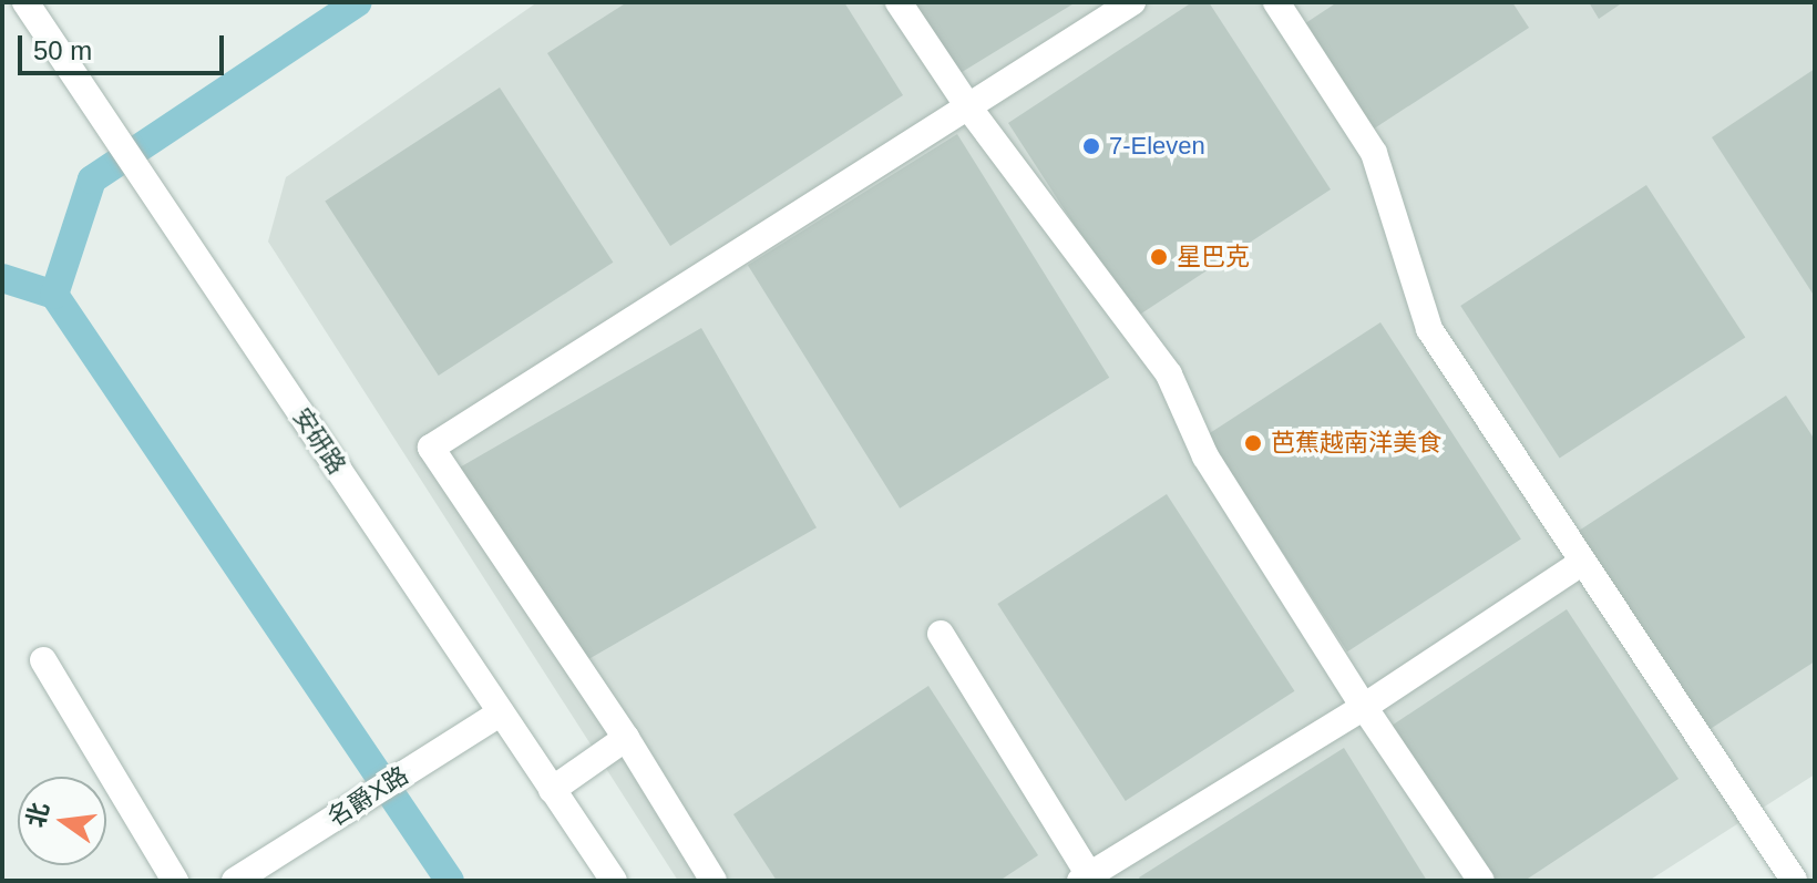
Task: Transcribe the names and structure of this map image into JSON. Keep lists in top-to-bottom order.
{
  "streets": {
    "street": ["安研路", "名爵X路"]
  },
  "crossings": [
    ["安研路", "名爵X路"]
  ],
  "places": ["7-Eleven", "星巴克", "芭蕉越南洋美食"],
  "scale_bar": "50 m",
  "north": "left"
}
